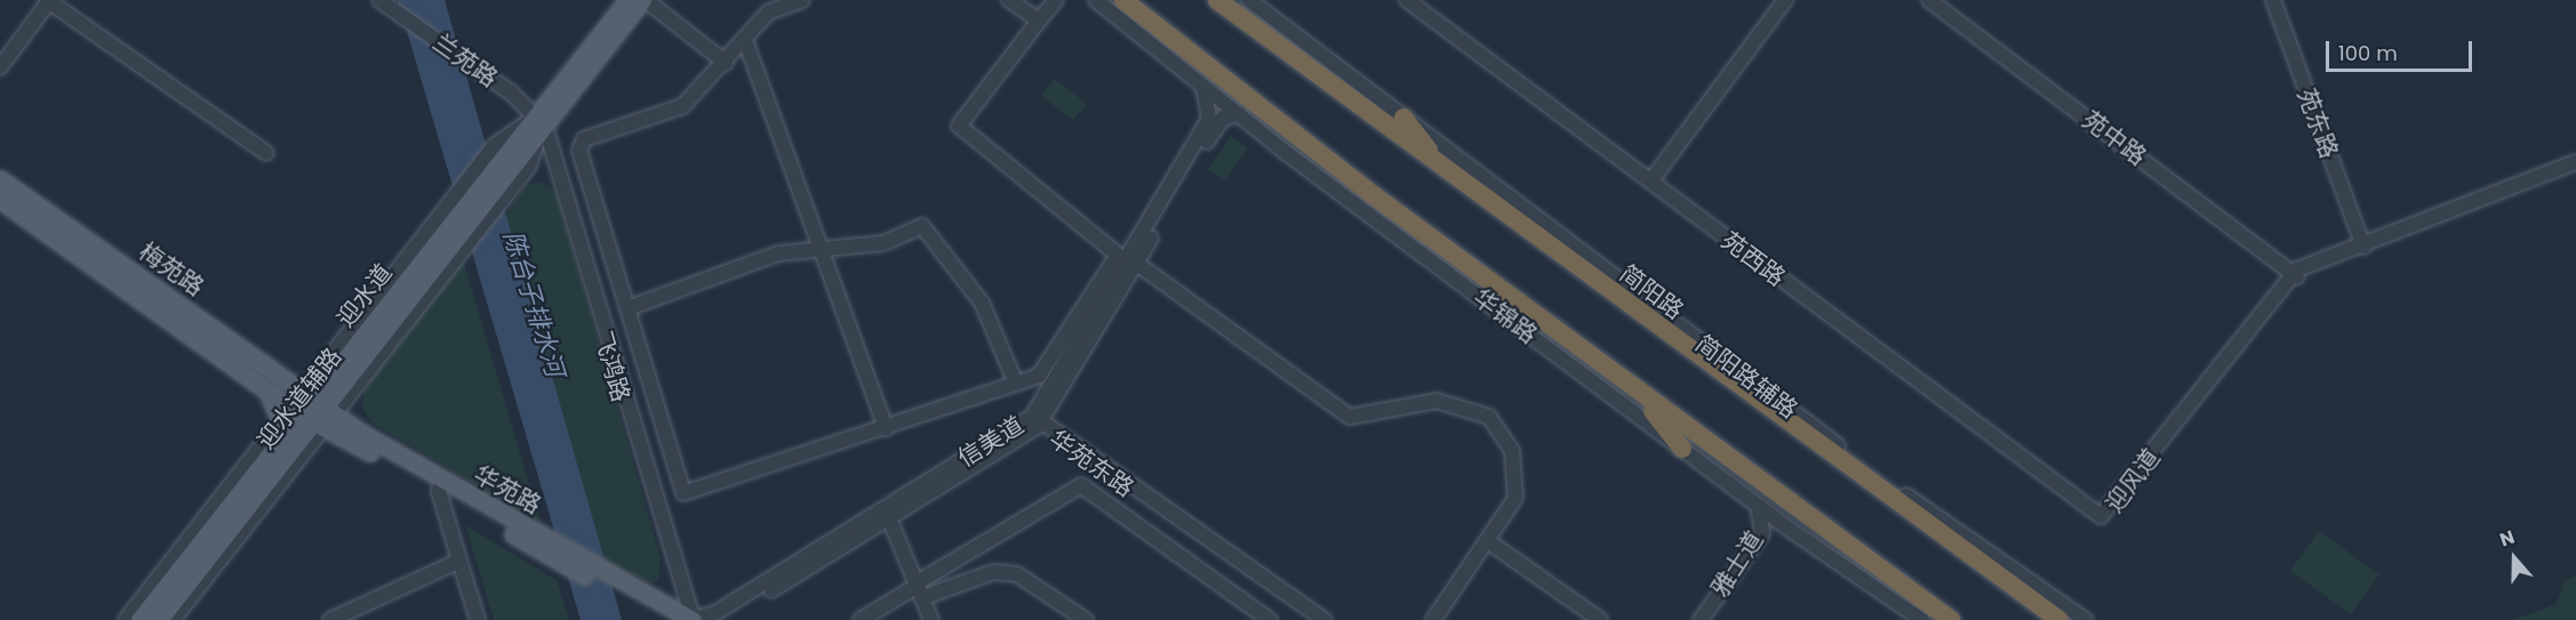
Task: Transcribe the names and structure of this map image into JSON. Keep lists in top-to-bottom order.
{
  "streets": {
    "highway": ["简阳路"],
    "main road": ["梅苑路", "迎水道", "华苑路"],
    "street": [
      "兰苑路",
      "苑东路",
      "苑中路",
      "苑西路",
      "华锦路",
      "飞鸿路",
      "简阳路辅路",
      "迎水道辅路",
      "信美道",
      "华苑东路",
      "迎风道",
      "雅士道"
    ]
  },
  "crossings": [
    ["兰苑路", "迎水道"],
    ["兰苑路", "飞鸿路"],
    ["苑东路", "迎风道"],
    ["苑中路", "迎风道"],
    ["苑西路", "迎风道"],
    ["梅苑路", "迎水道"],
    ["梅苑路", "迎水道辅路"],
    ["梅苑路", "华苑路"],
    ["迎水道", "飞鸿路"],
    ["迎水道", "迎水道辅路"],
    ["迎水道", "华苑路"],
    ["华锦路", "信美道"],
    ["华锦路", "雅士道"],
    ["飞鸿路", "信美道"],
    ["飞鸿路", "华苑路"],
    ["迎水道辅路", "华苑路"],
    ["信美道", "华苑东路"],
    ["信美道", "华苑路"]
  ],
  "water": ["陈台子排水河"],
  "scale_bar": "100 m",
  "north": "top"
}
